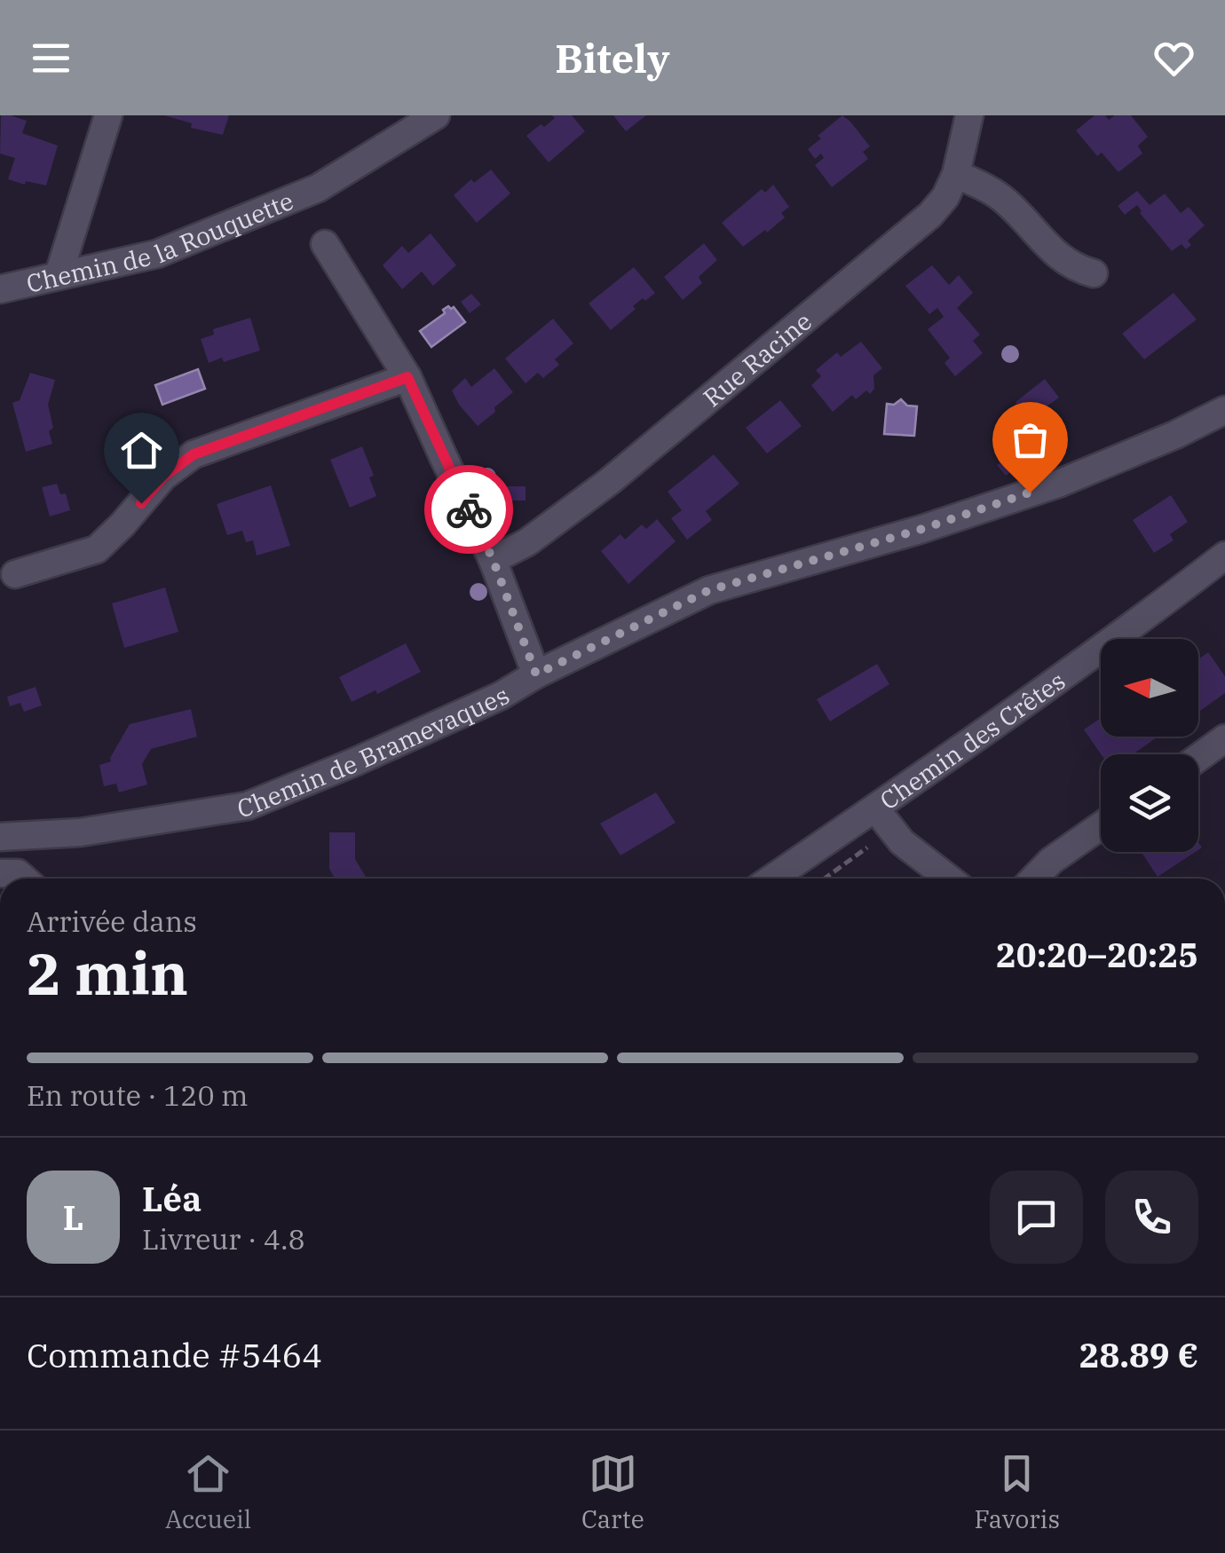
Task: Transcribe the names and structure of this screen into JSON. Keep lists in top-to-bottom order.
{
  "streets": {
    "street": [
      "Chemin de la Rouquette",
      "Rue Racine",
      "Chemin des Crêtes",
      "Chemin de Bramevaques"
    ]
  },
  "north": "left",
  "page": {
    "header": "Bitely",
    "heading": ["2 min", "Arrivée dans", "20:20–20:25"],
    "panel": [
      "Léa",
      "Livreur · 4.8",
      "Commande #5464",
      "28.89 €"
    ],
    "bar": "En route · 120 m",
    "round": "L",
    "tabs": ["Accueil", "Carte", "Favoris"]
  }
}
